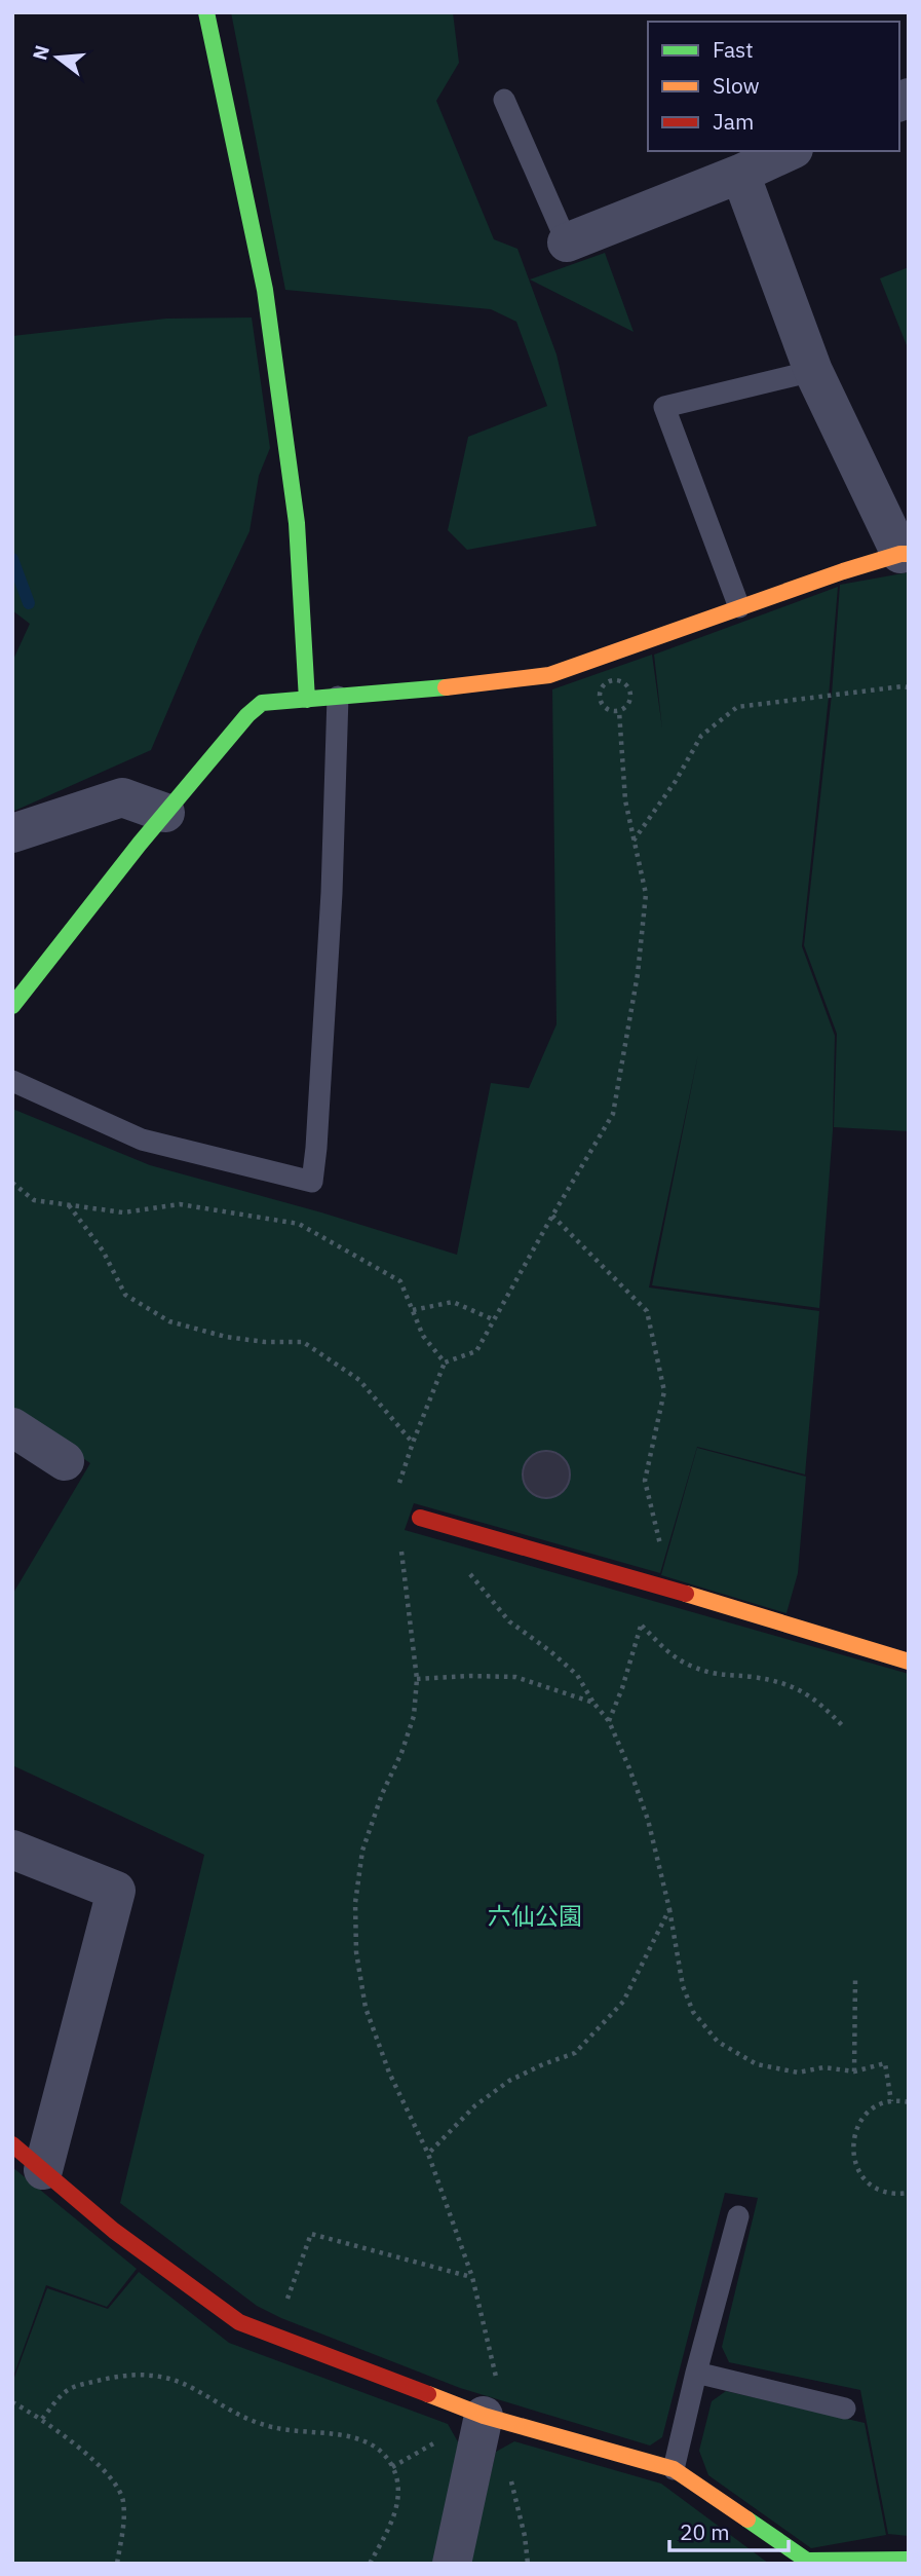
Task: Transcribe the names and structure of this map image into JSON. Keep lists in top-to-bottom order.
{
  "parks": ["六仙公園"],
  "legend": ["Fast", "Slow", "Jam"],
  "scale_bar": "20 m",
  "north": "left"
}
